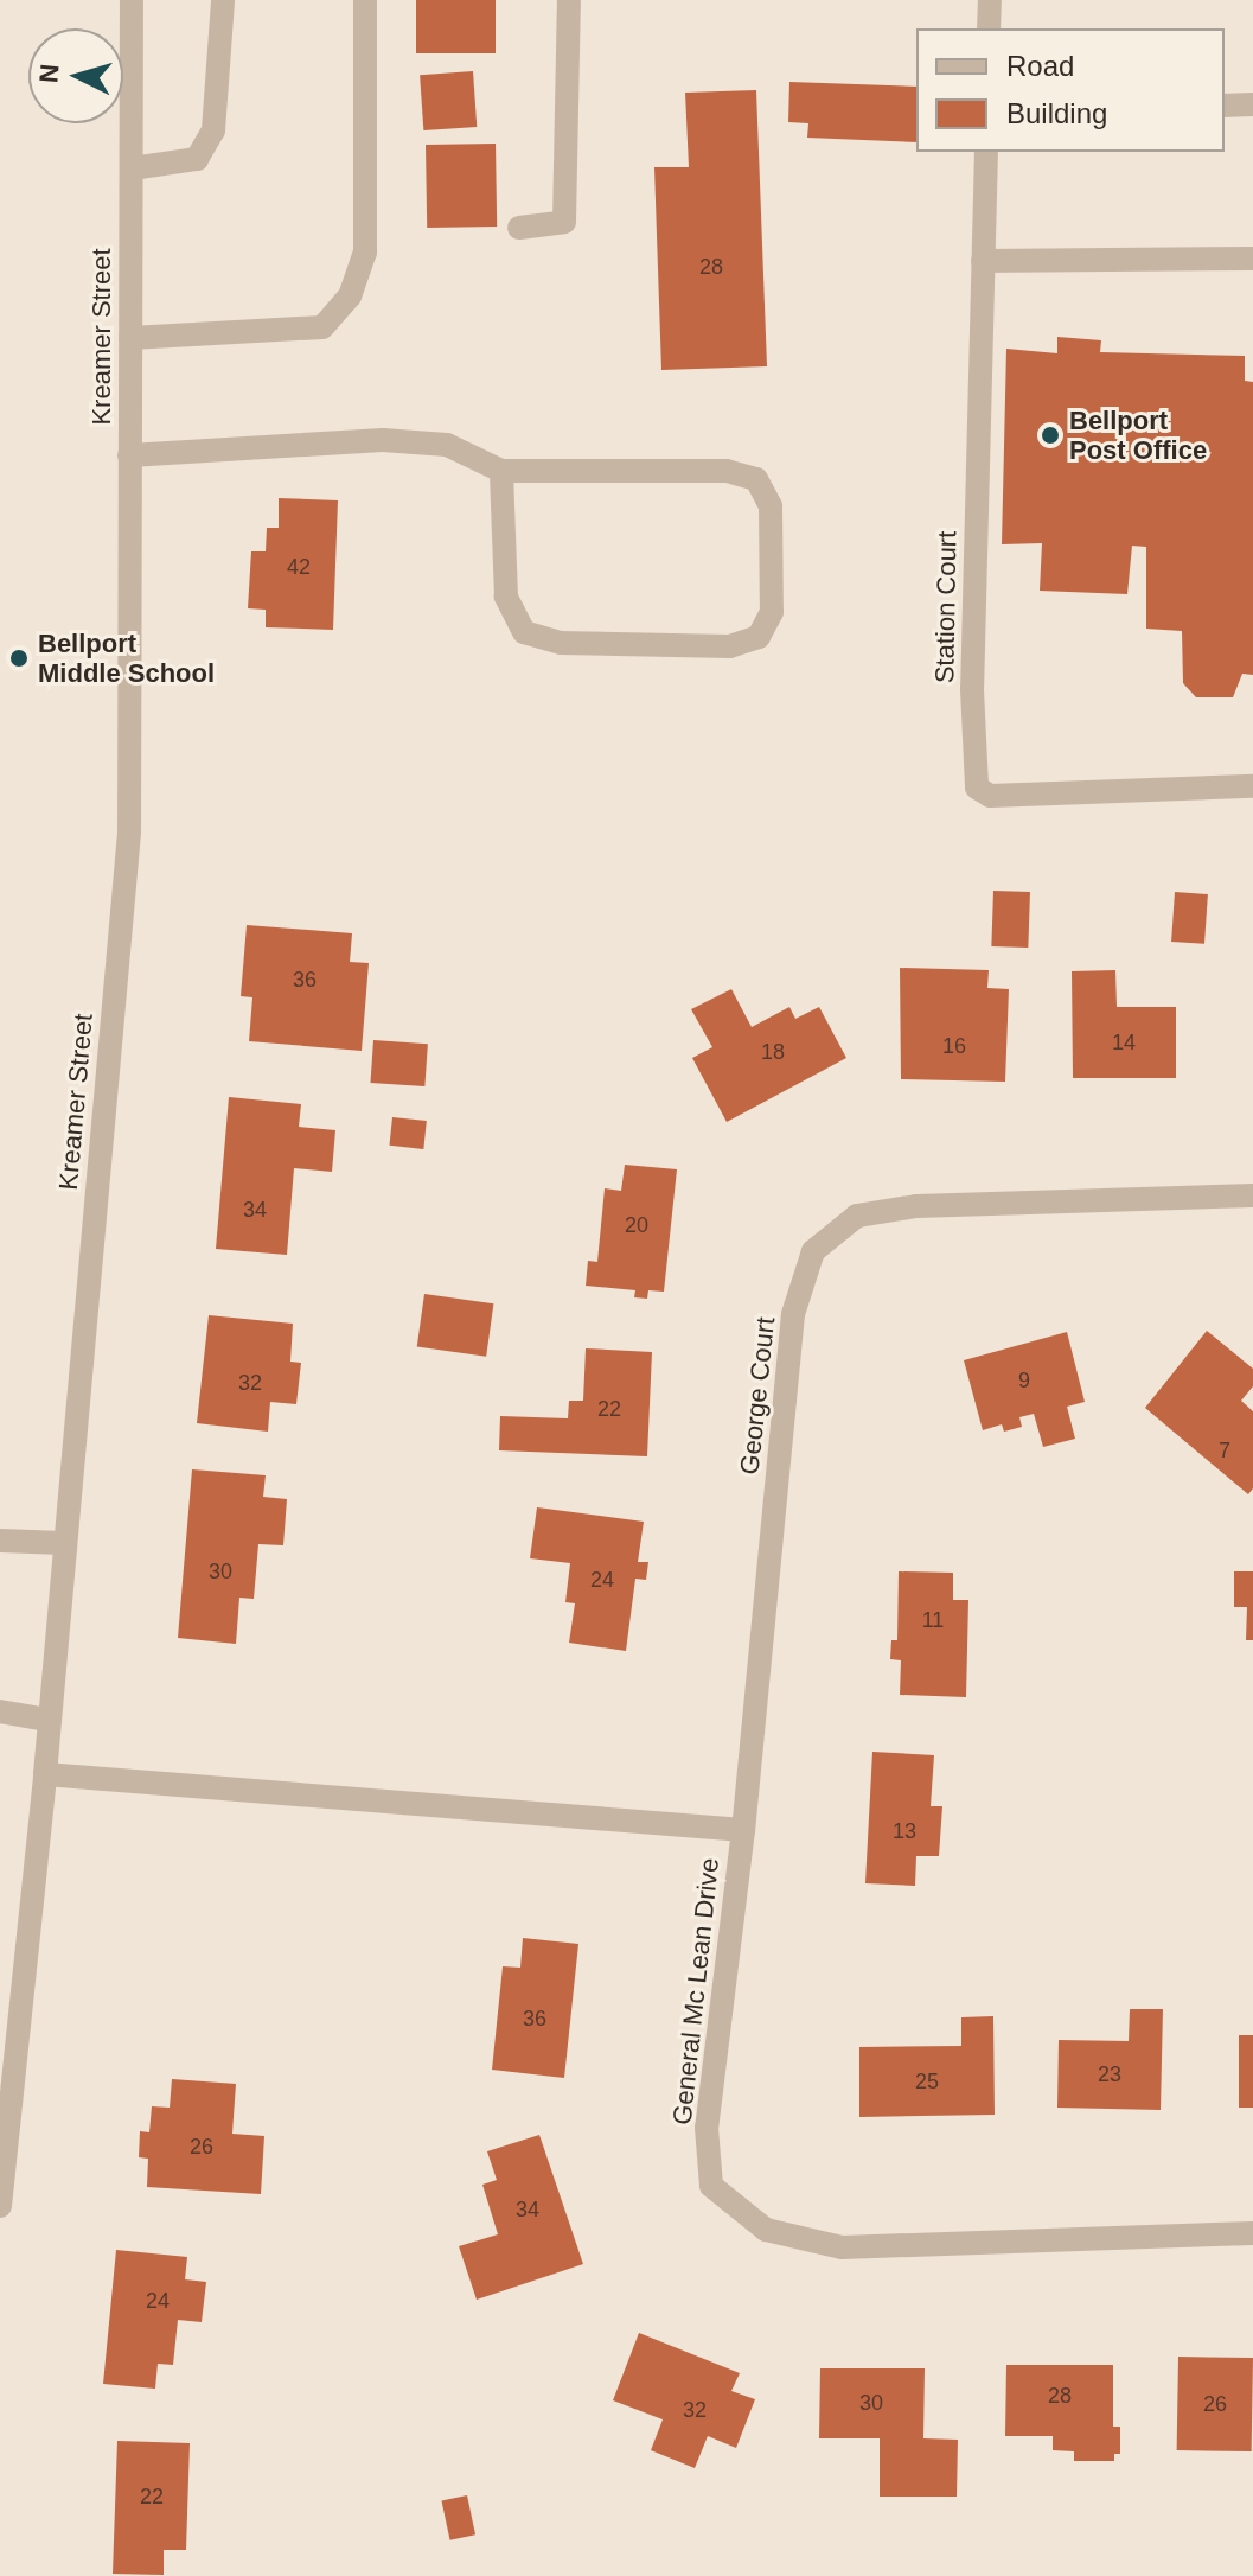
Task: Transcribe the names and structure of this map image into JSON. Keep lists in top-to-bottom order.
{
  "streets": {
    "street": [
      "Kreamer Street",
      "Station Court",
      "George Court",
      "General Mc Lean Drive"
    ]
  },
  "crossings": [
    ["Kreamer Street", "General Mc Lean Drive"],
    ["George Court", "General Mc Lean Drive"]
  ],
  "places": ["Bellport Post Office", "Bellport Middle School"],
  "house_numbers": [
    "28",
    "42",
    "36",
    "14",
    "16",
    "18",
    "34",
    "20",
    "9",
    "32",
    "22",
    "7",
    "30",
    "24",
    "11",
    "13",
    "36",
    "23",
    "25",
    "26",
    "34",
    "24",
    "28",
    "30",
    "26",
    "32",
    "22"
  ],
  "legend": ["Road", "Building"],
  "north": "left"
}
